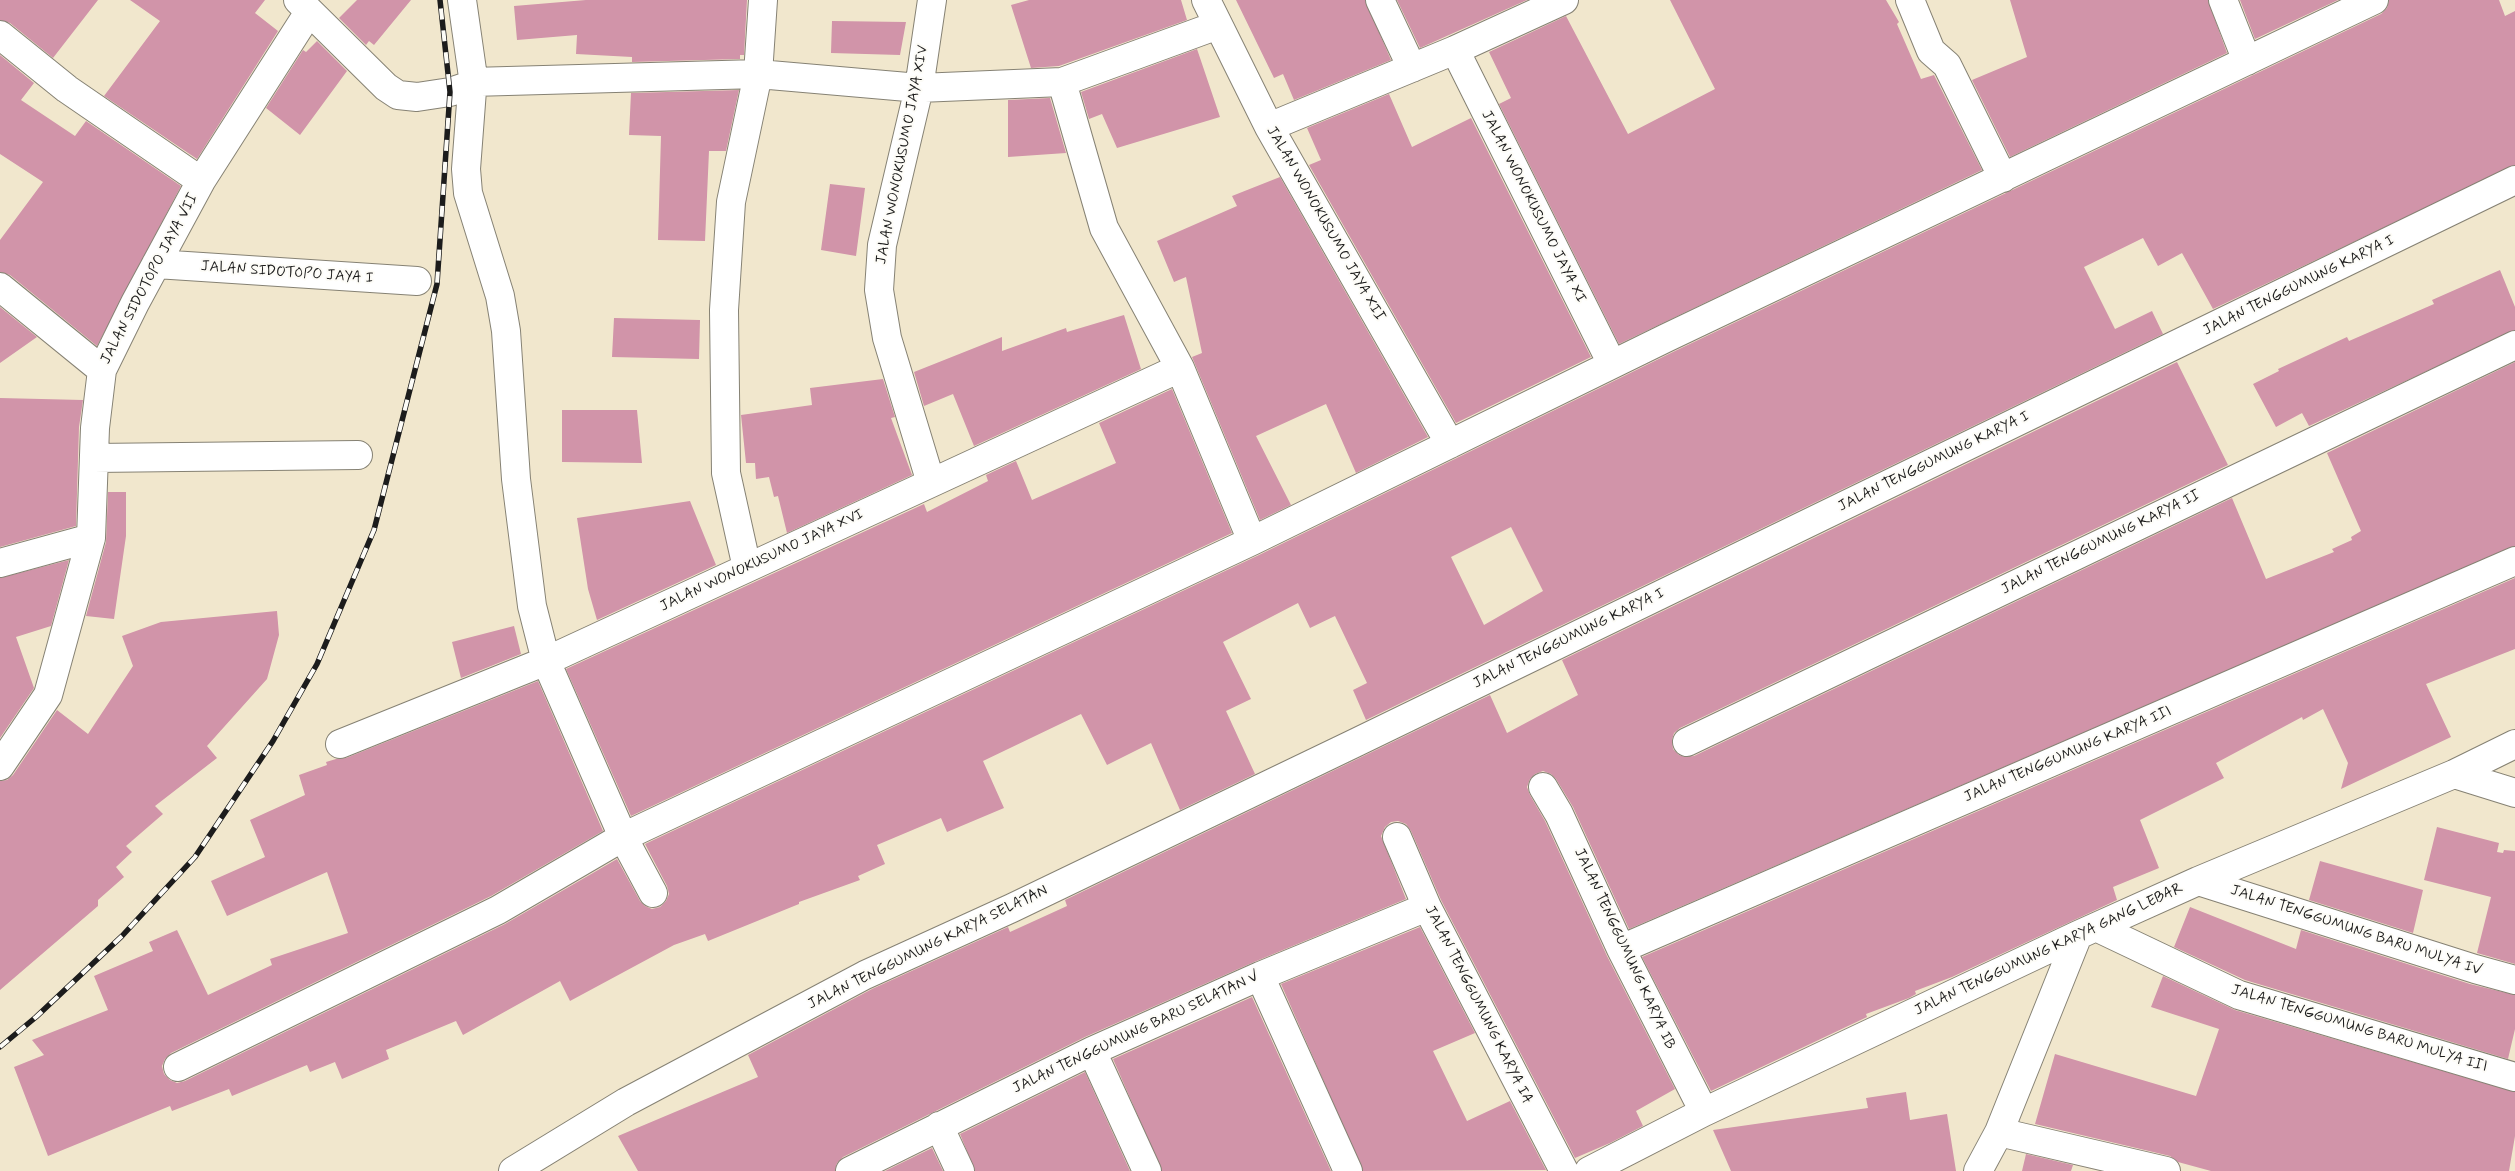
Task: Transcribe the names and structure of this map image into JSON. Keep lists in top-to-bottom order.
{
  "streets": {
    "street": [
      "JALAN WONOKUSUMO JAYA XIV",
      "JALAN WONOKUSUMO JAYA XI",
      "JALAN WONOKUSUMO JAYA XII",
      "JALAN SIDOTOPO JAYA I",
      "JALAN SIDOTOPO JAYA VII",
      "JALAN TENGGUMUNG KARYA I",
      "JALAN TENGGUMUNG KARYA II",
      "JALAN WONOKUSUMO JAYA XVI",
      "JALAN TENGGUMUNG KARYA III",
      "JALAN TENGGUMUNG BARU MULYA IV",
      "JALAN TENGGUMUNG KARYA SELATAN",
      "JALAN TENGGUMUNG KARYA IB",
      "JALAN TENGGUMUNG KARYA GANG LEBAR",
      "JALAN TENGGUMUNG KARYA IA",
      "JALAN TENGGUMUNG BARU MULYA III",
      "JALAN TENGGUMUNG BARU SELATAN V"
    ]
  },
  "crossings": [
    ["JALAN WONOKUSUMO JAYA XIV", "JALAN WONOKUSUMO JAYA XVI"],
    ["JALAN SIDOTOPO JAYA I", "JALAN SIDOTOPO JAYA VII"],
    ["JALAN TENGGUMUNG KARYA I", "JALAN TENGGUMUNG KARYA SELATAN"],
    ["JALAN TENGGUMUNG KARYA III", "JALAN TENGGUMUNG KARYA IB"],
    ["JALAN TENGGUMUNG BARU MULYA IV", "JALAN TENGGUMUNG KARYA GANG LEBAR"],
    ["JALAN TENGGUMUNG KARYA IB", "JALAN TENGGUMUNG KARYA GANG LEBAR"],
    ["JALAN TENGGUMUNG KARYA GANG LEBAR", "JALAN TENGGUMUNG BARU MULYA III"],
    ["JALAN TENGGUMUNG KARYA IA", "JALAN TENGGUMUNG BARU SELATAN V"]
  ]
}
